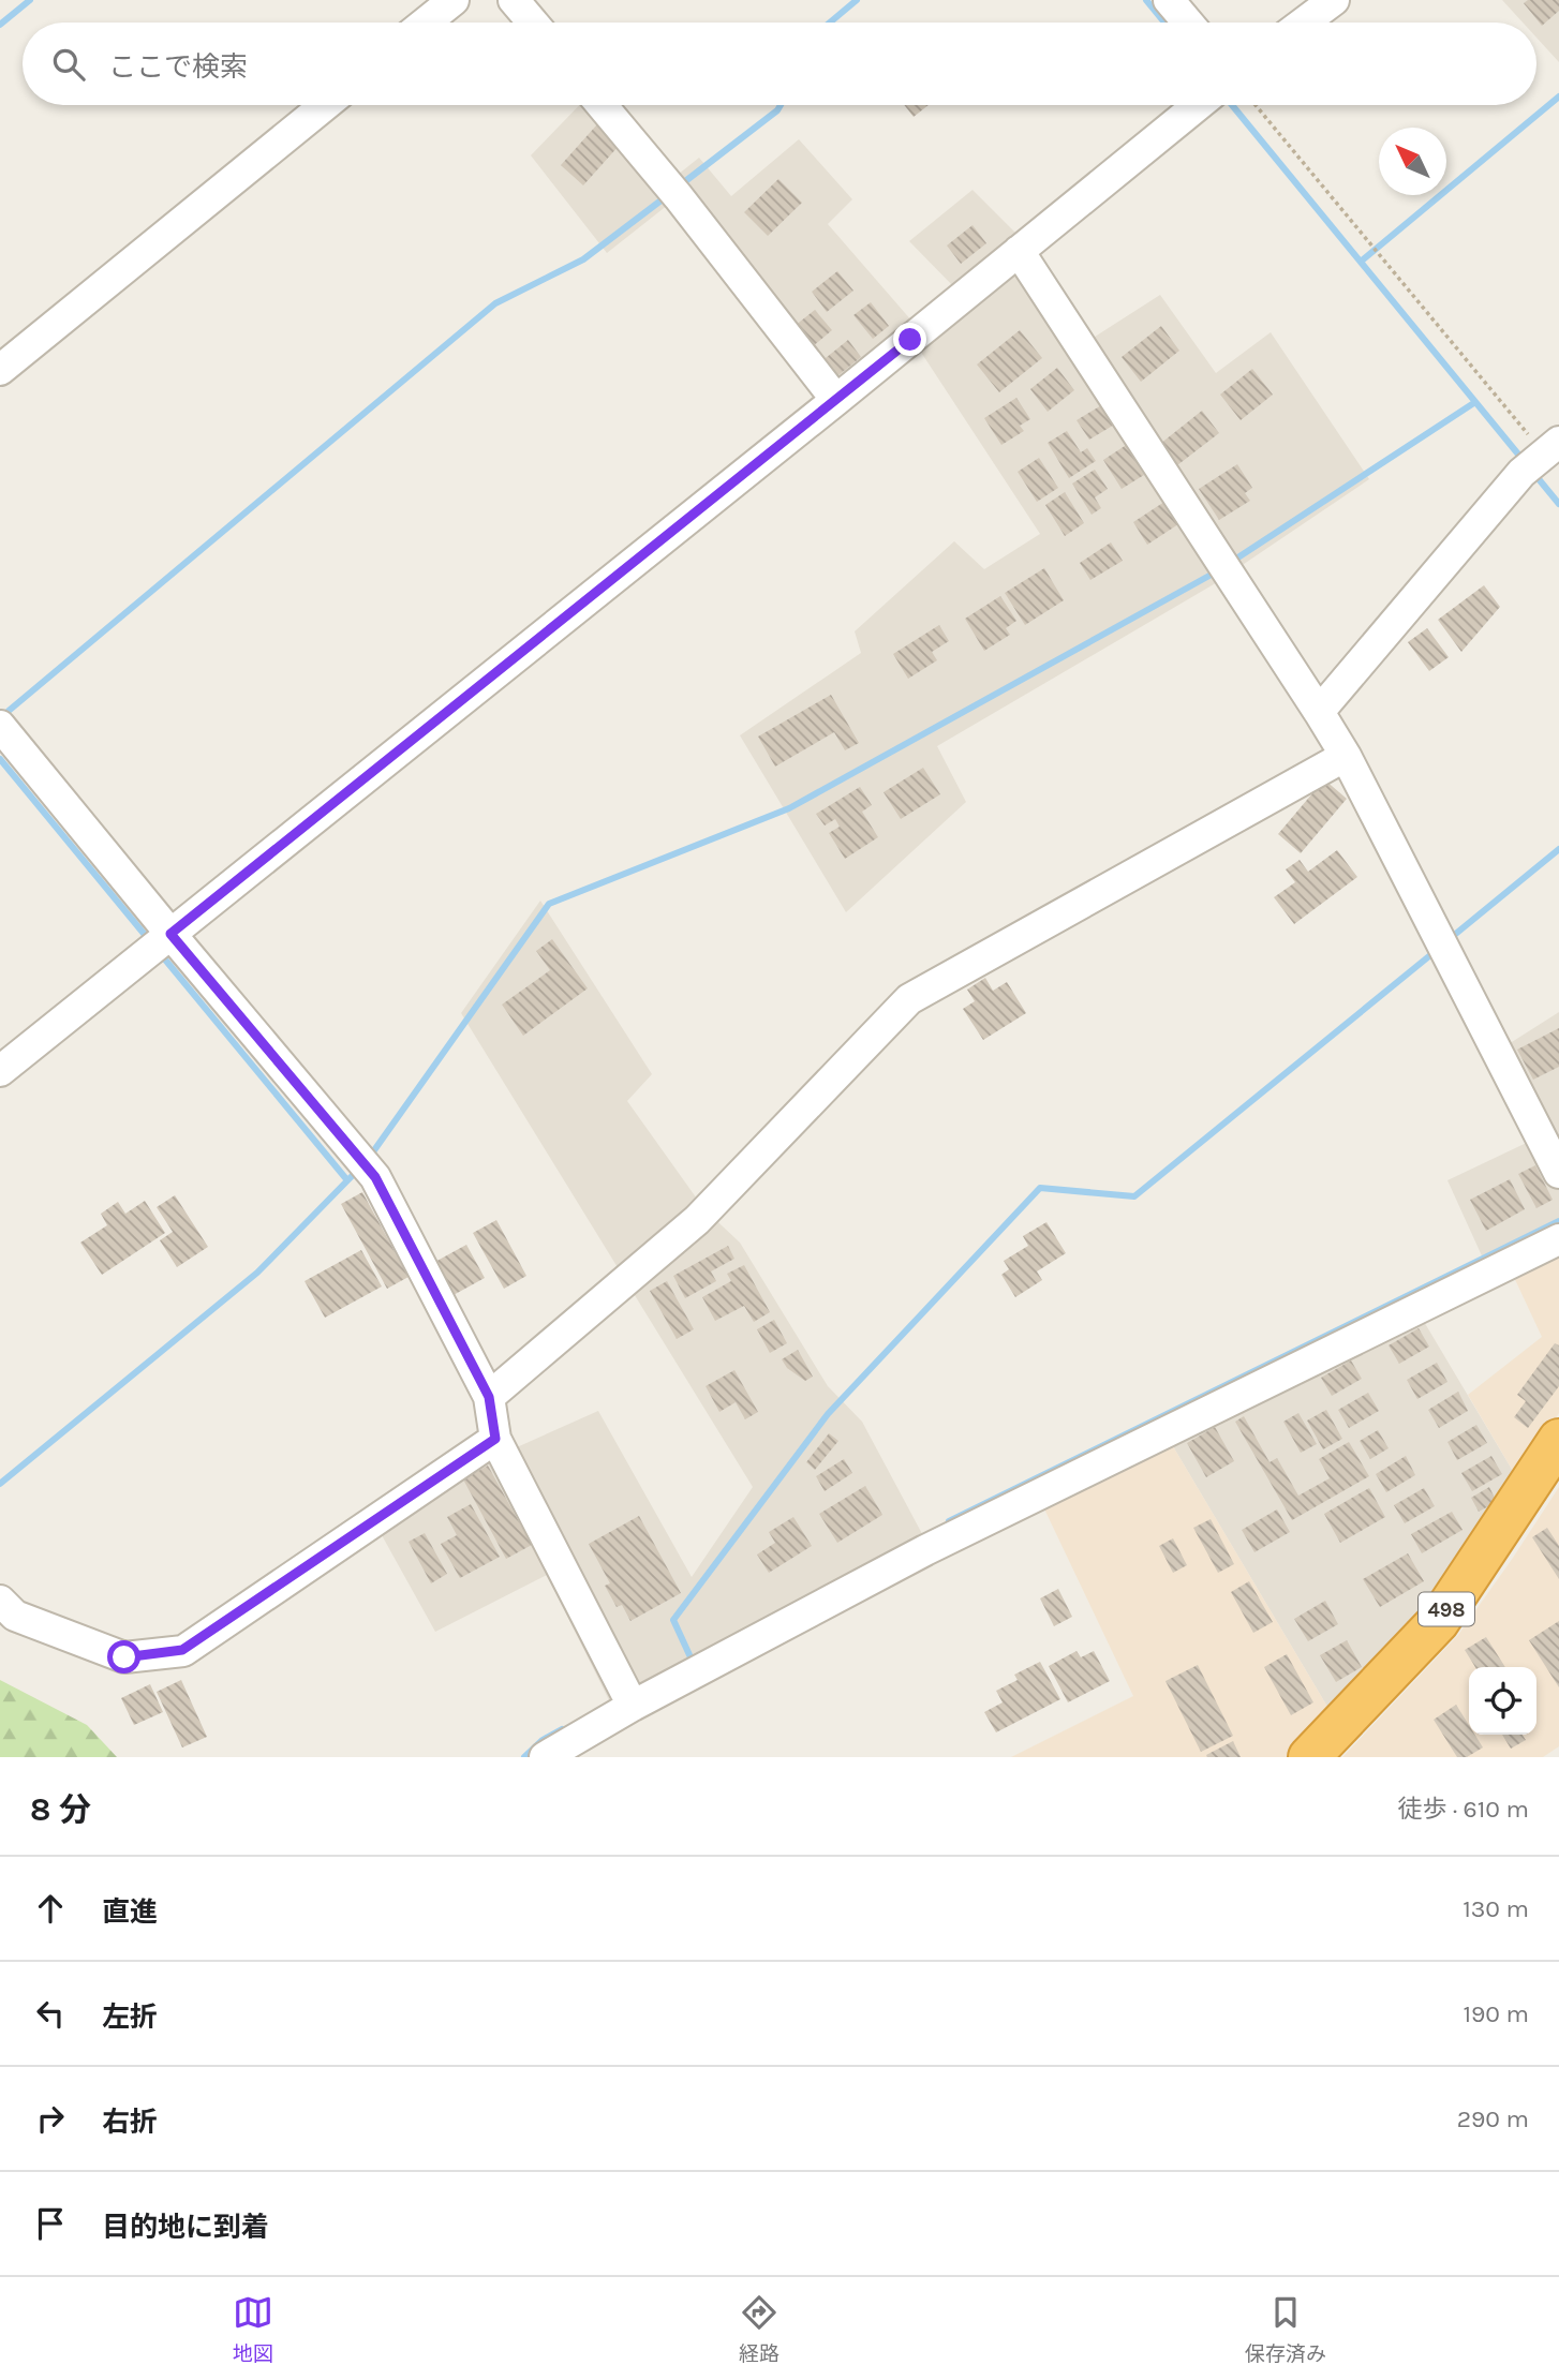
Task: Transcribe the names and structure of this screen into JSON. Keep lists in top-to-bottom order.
{
  "streets": {
    "highway": ["498"]
  },
  "north": "top left",
  "page": {
    "search": "ここで検索",
    "heading": ["8 分", "徒歩 · 610 m"],
    "list": [
      ["直進", "130 m"],
      ["左折", "190 m"],
      ["右折", "290 m"],
      "目的地に到着"
    ],
    "nav": ["地図", "経路", "保存済み"]
  }
}
